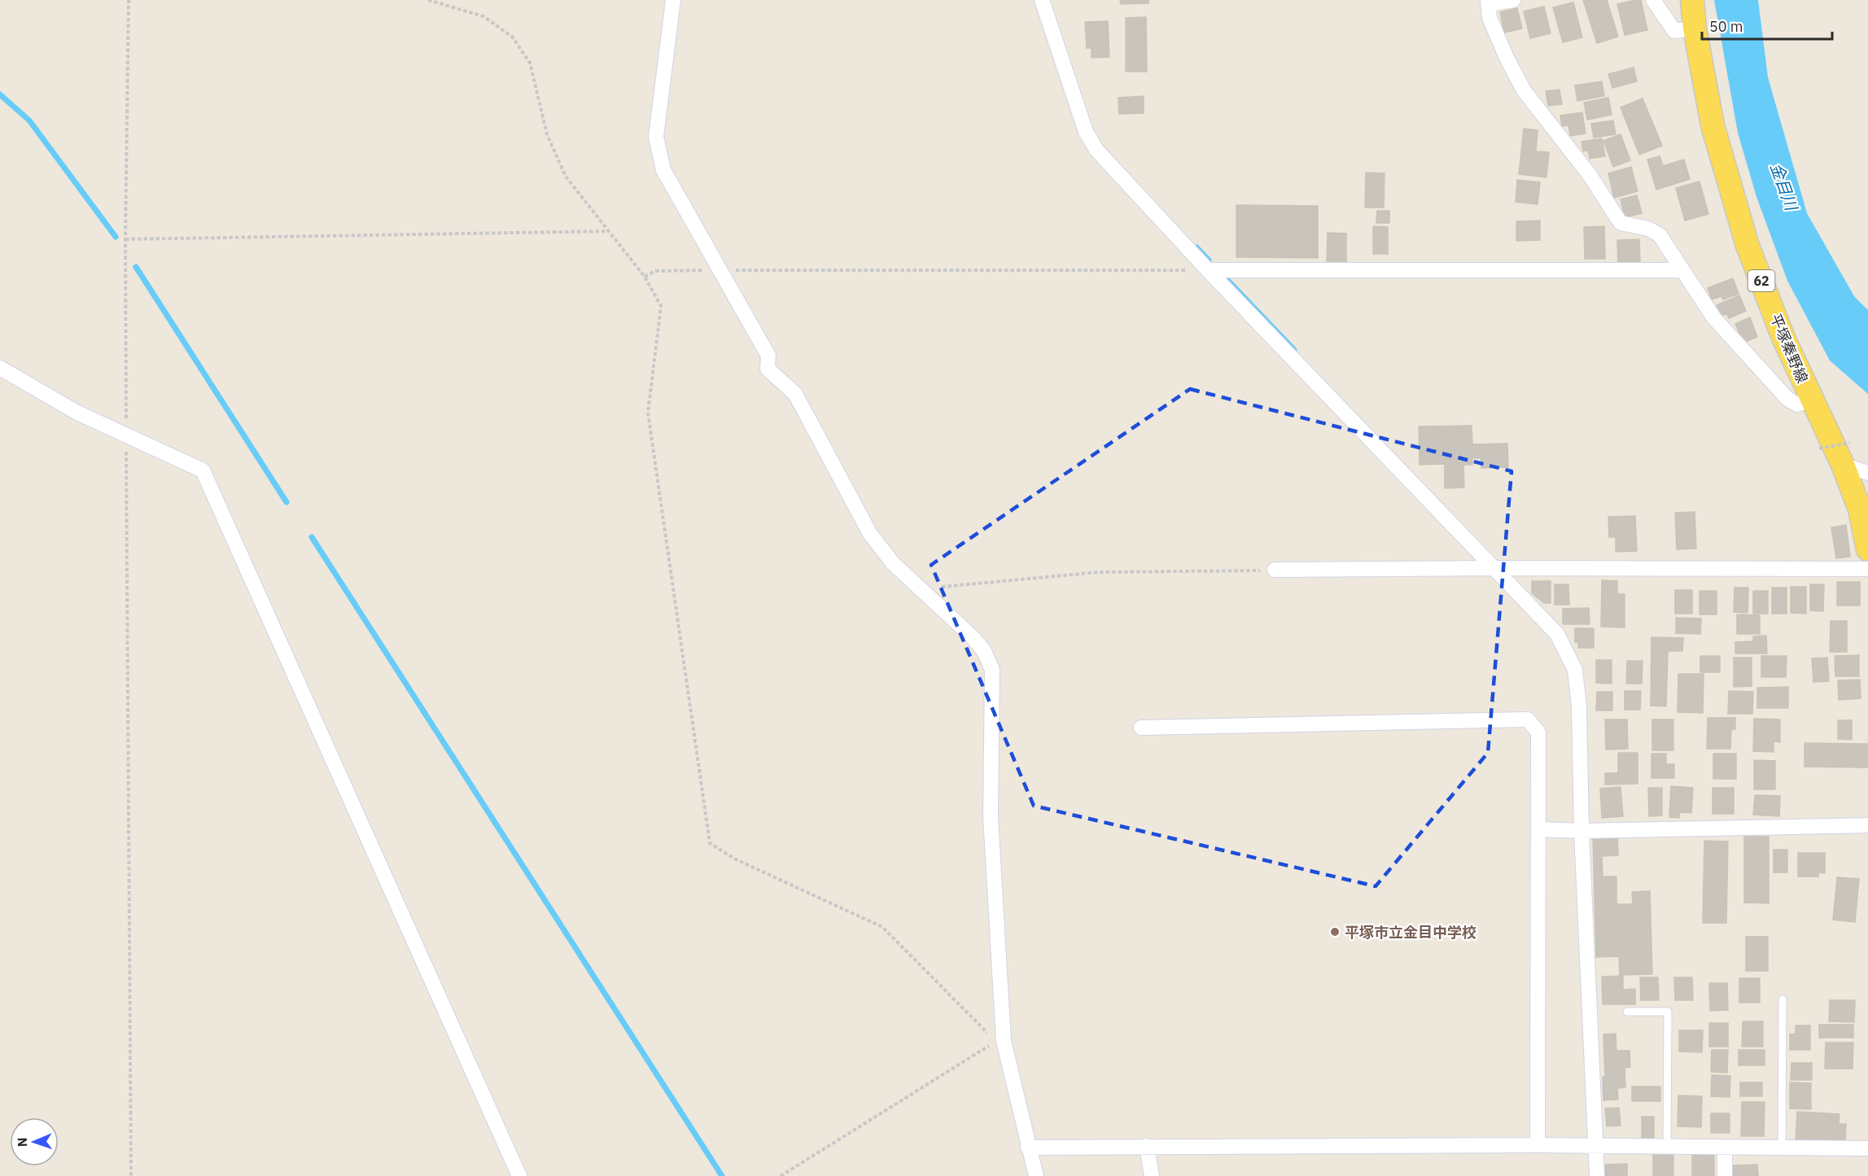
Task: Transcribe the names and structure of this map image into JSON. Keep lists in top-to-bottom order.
{
  "streets": {
    "main road": ["62", "平塚秦野線"]
  },
  "water": ["金目川"],
  "places": ["平塚市立金目中学校"],
  "scale_bar": "50 m",
  "north": "left"
}
